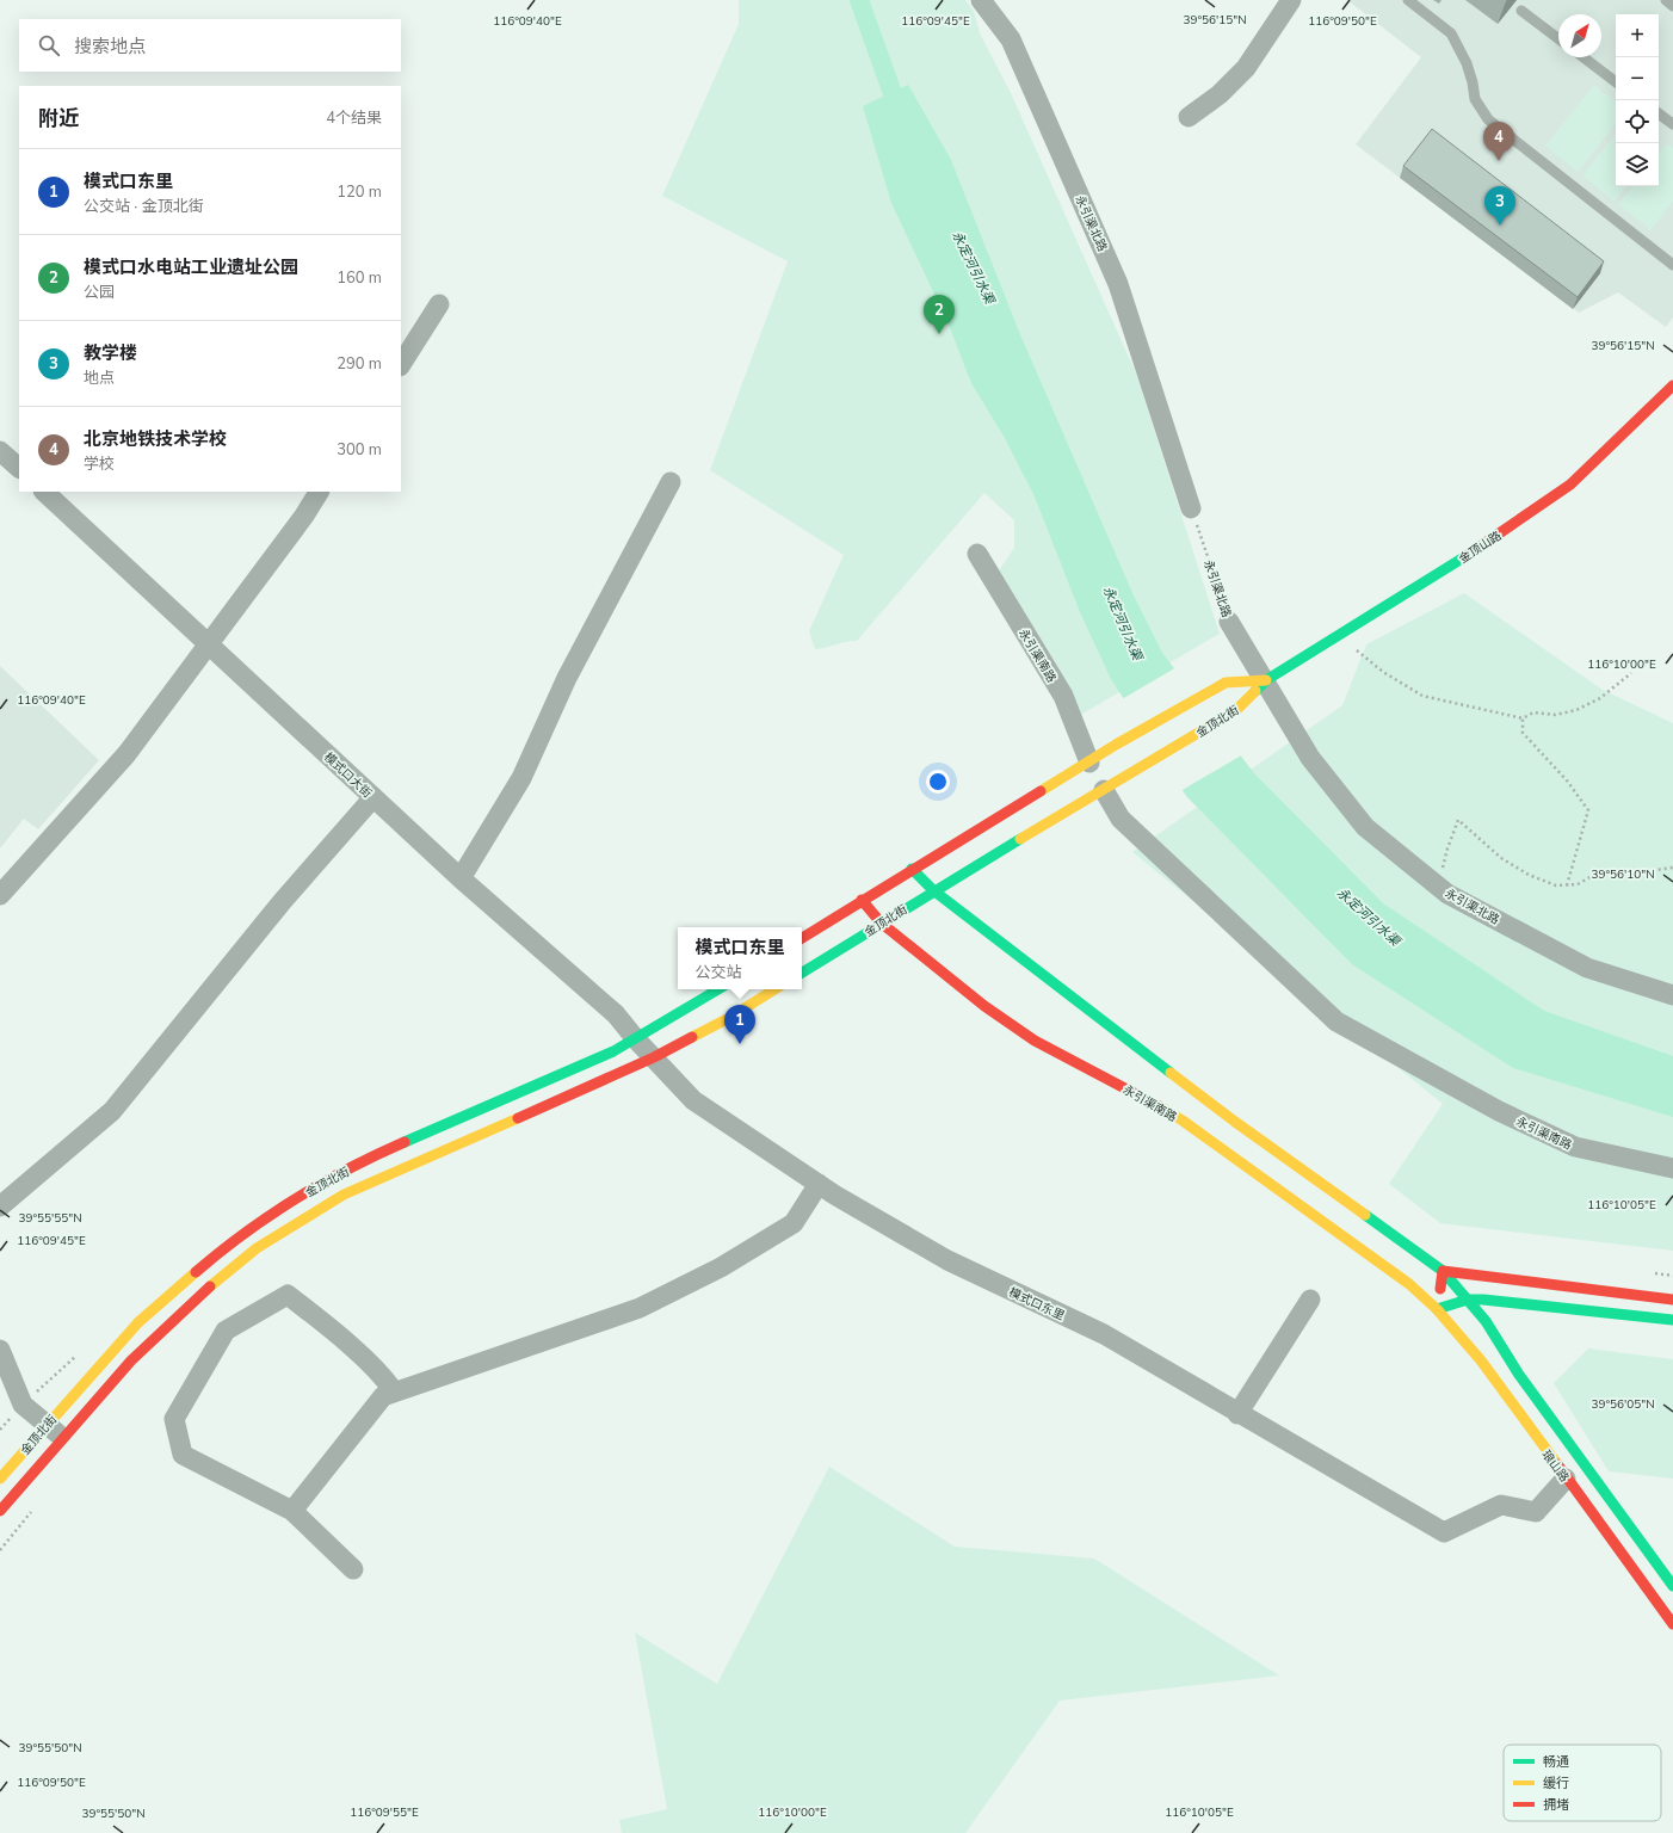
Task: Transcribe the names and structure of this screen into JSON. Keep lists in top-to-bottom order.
{
  "streets": {
    "main road": [
      "金顶山路",
      "永引渠南路",
      "金顶北街",
      "琅山路"
    ],
    "street": ["永引渠北路", "模式口大街", "模式口东里"]
  },
  "crossings": [
    ["永引渠北路", "金顶山路"],
    ["永引渠北路", "金顶北街"],
    ["金顶山路", "金顶北街"],
    ["永引渠南路", "金顶北街"],
    ["永引渠南路", "琅山路"],
    ["金顶北街", "模式口大街"],
    ["金顶北街", "模式口东里"],
    ["模式口大街", "模式口东里"],
    ["模式口东里", "琅山路"]
  ],
  "water": ["永定河引水渠"],
  "legend": ["畅通", "缓行", "拥堵"],
  "north": "top right",
  "page": {
    "map_buttons": ["+", "−"],
    "search": "搜索地点",
    "heading": ["附近", "4个结果"],
    "pins": [
      "4",
      "3",
      "2",
      "1"
    ],
    "list": [
      {
        "mark": "1",
        "name": "模式口东里",
        "note": "公交站 · 金顶北街",
        "value": "120 m"
      },
      {
        "mark": "2",
        "name": "模式口水电站工业遗址公园",
        "note": "公园",
        "value": "160 m"
      },
      {
        "mark": "3",
        "name": "教学楼",
        "note": "地点",
        "value": "290 m"
      },
      {
        "mark": "4",
        "name": "北京地铁技术学校",
        "note": "学校",
        "value": "300 m"
      }
    ],
    "popup": ["模式口东里", "公交站"]
  },
  "coordinates": [
    "39°56'15\"N",
    "116°09'40\"E",
    "116°09'45\"E",
    "116°09'50\"E",
    "116°10'00\"E",
    "39°56'10\"N",
    "116°10'05\"E",
    "39°55'55\"N",
    "39°56'05\"N",
    "39°55'50\"N",
    "116°09'55\"E"
  ]
}
